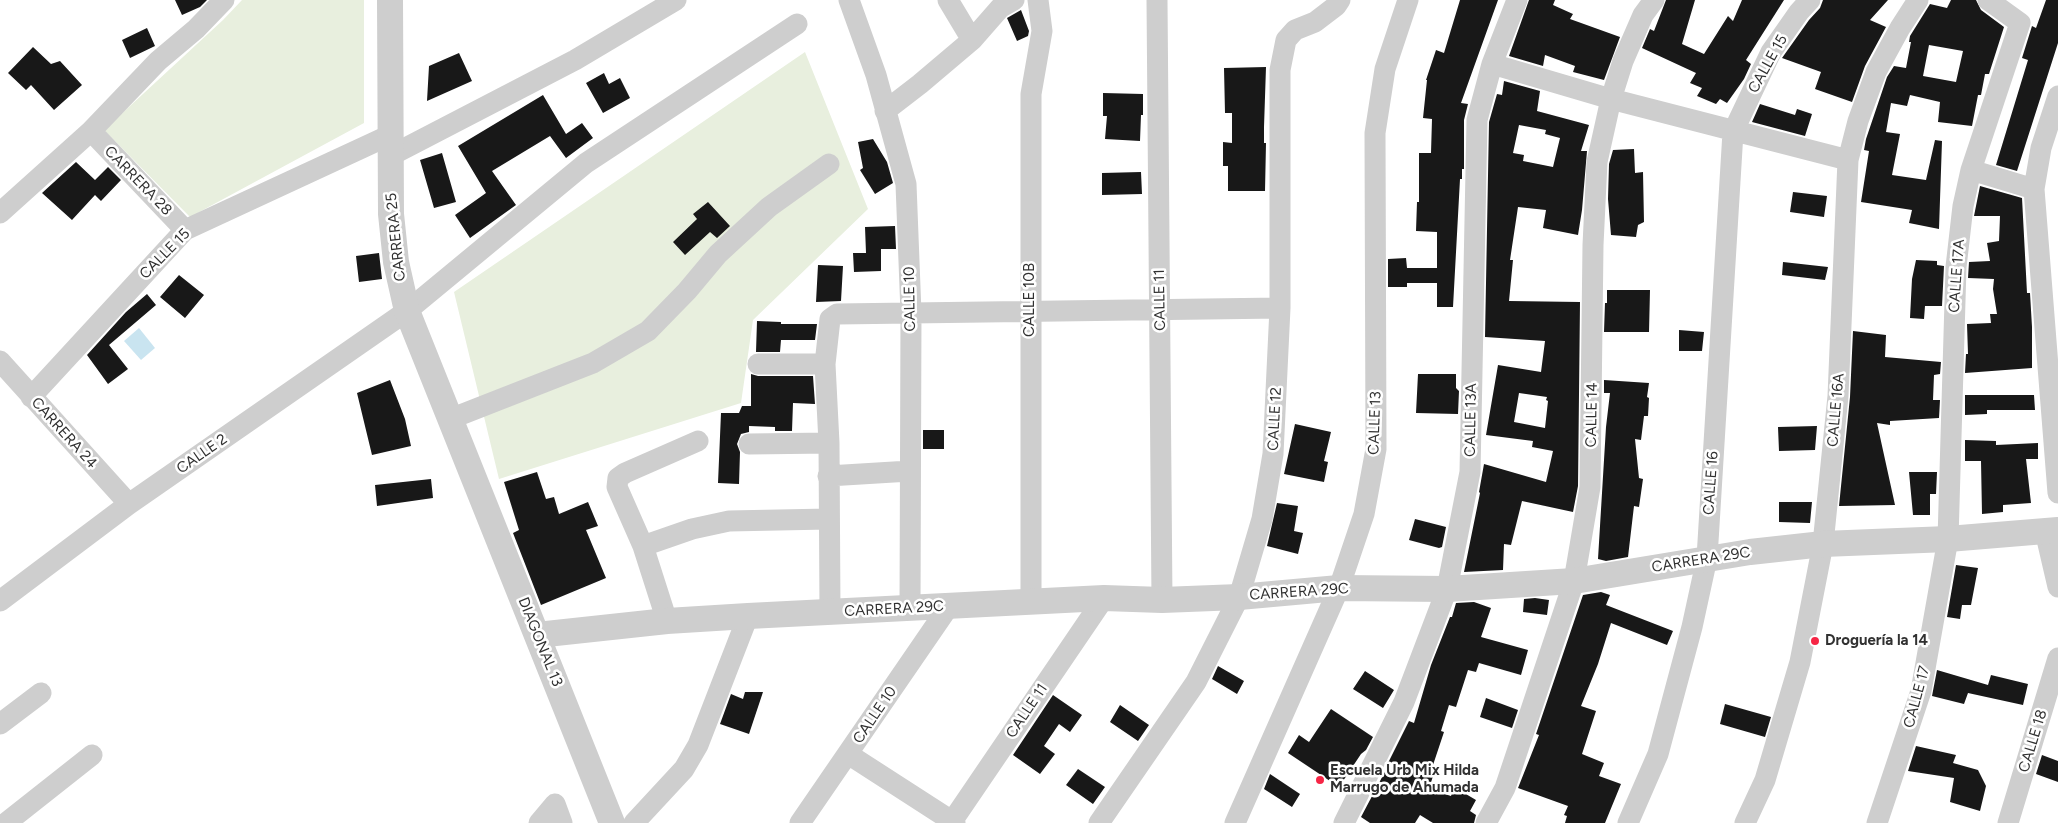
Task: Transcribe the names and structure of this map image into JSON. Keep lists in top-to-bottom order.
{
  "streets": {
    "street": [
      "CALLE 15",
      "CARRERA 28",
      "CARRERA 25",
      "CALLE 17A",
      "CALLE 10",
      "CALLE 10B",
      "CALLE 11",
      "CALLE 16A",
      "CALLE 14",
      "CALLE 12",
      "CALLE 13A",
      "CALLE 13",
      "CARRERA 24",
      "CALLE 2",
      "CALLE 16",
      "CARRERA 29C",
      "DIAGONAL 13",
      "CALLE 17",
      "CALLE 18"
    ]
  },
  "crossings": [
    ["CALLE 15", "CARRERA 28"],
    ["CALLE 15", "CARRERA 25"],
    ["CALLE 15", "CARRERA 24"],
    ["CALLE 15", "CALLE 16"],
    ["CARRERA 25", "CALLE 2"],
    ["CARRERA 25", "DIAGONAL 13"],
    ["CALLE 17A", "CARRERA 29C"],
    ["CALLE 17A", "CALLE 17"],
    ["CALLE 10", "CARRERA 29C"],
    ["CALLE 10B", "CARRERA 29C"],
    ["CALLE 11", "CARRERA 29C"],
    ["CALLE 16A", "CARRERA 29C"],
    ["CALLE 14", "CARRERA 29C"],
    ["CALLE 12", "CARRERA 29C"],
    ["CALLE 13A", "CARRERA 29C"],
    ["CALLE 13", "CARRERA 29C"],
    ["CARRERA 24", "CALLE 2"],
    ["CALLE 16", "CARRERA 29C"],
    ["CARRERA 29C", "DIAGONAL 13"],
    ["CARRERA 29C", "CALLE 17"]
  ],
  "places": ["Droguería la 14", "Escuela Urb Mix Hilda Marrugo de Ahumada"]
}
